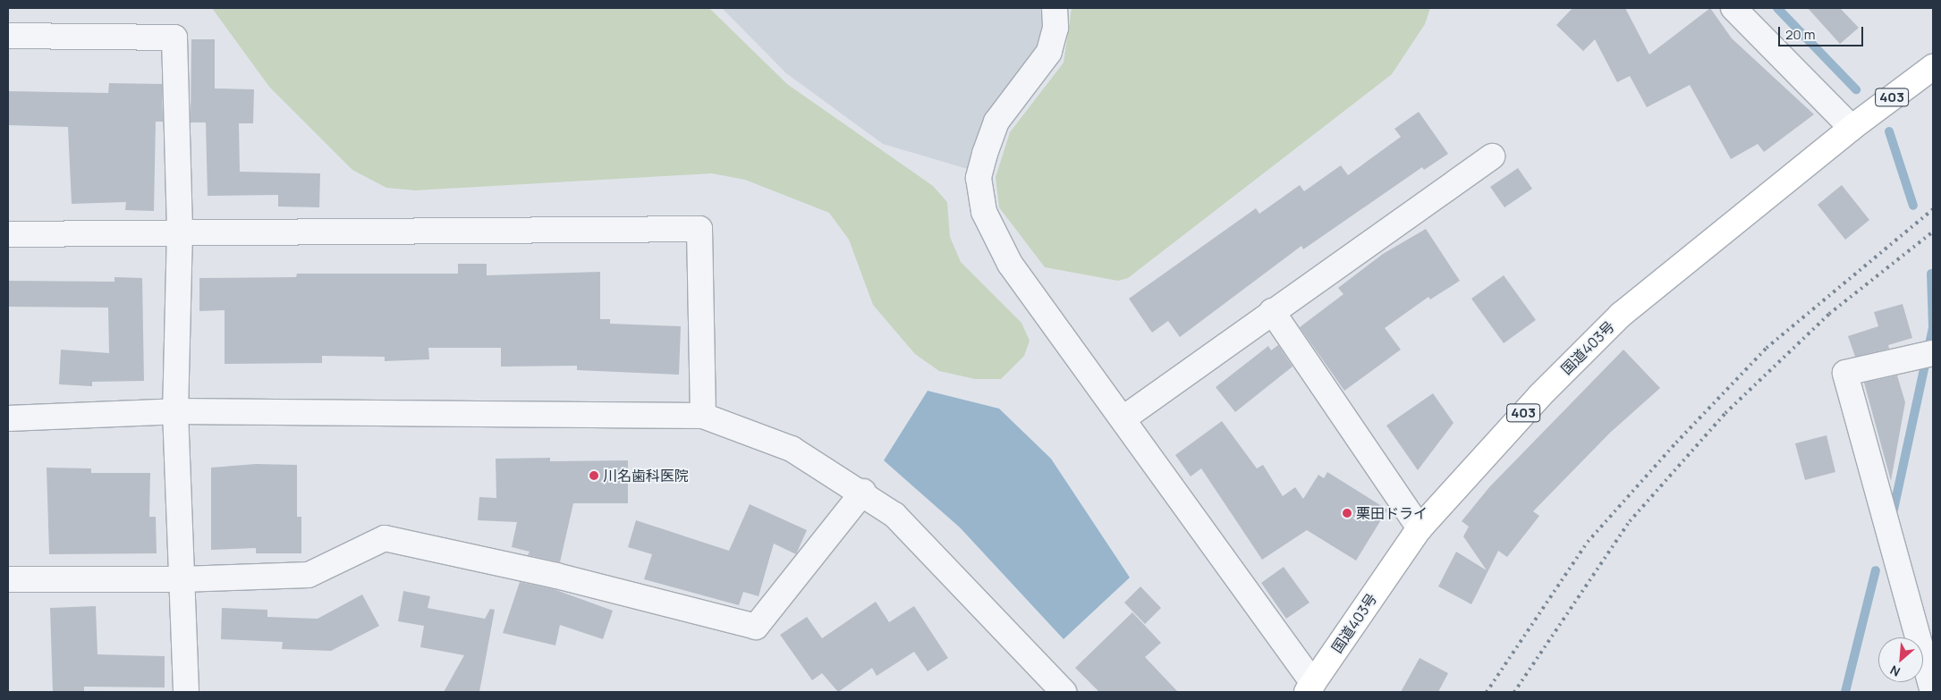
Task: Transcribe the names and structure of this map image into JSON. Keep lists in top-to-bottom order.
{
  "streets": {
    "highway": ["403", "国道403号"]
  },
  "places": ["川名歯科医院", "栗田ドライ"],
  "scale_bar": "20 m",
  "north": "bottom left"
}
